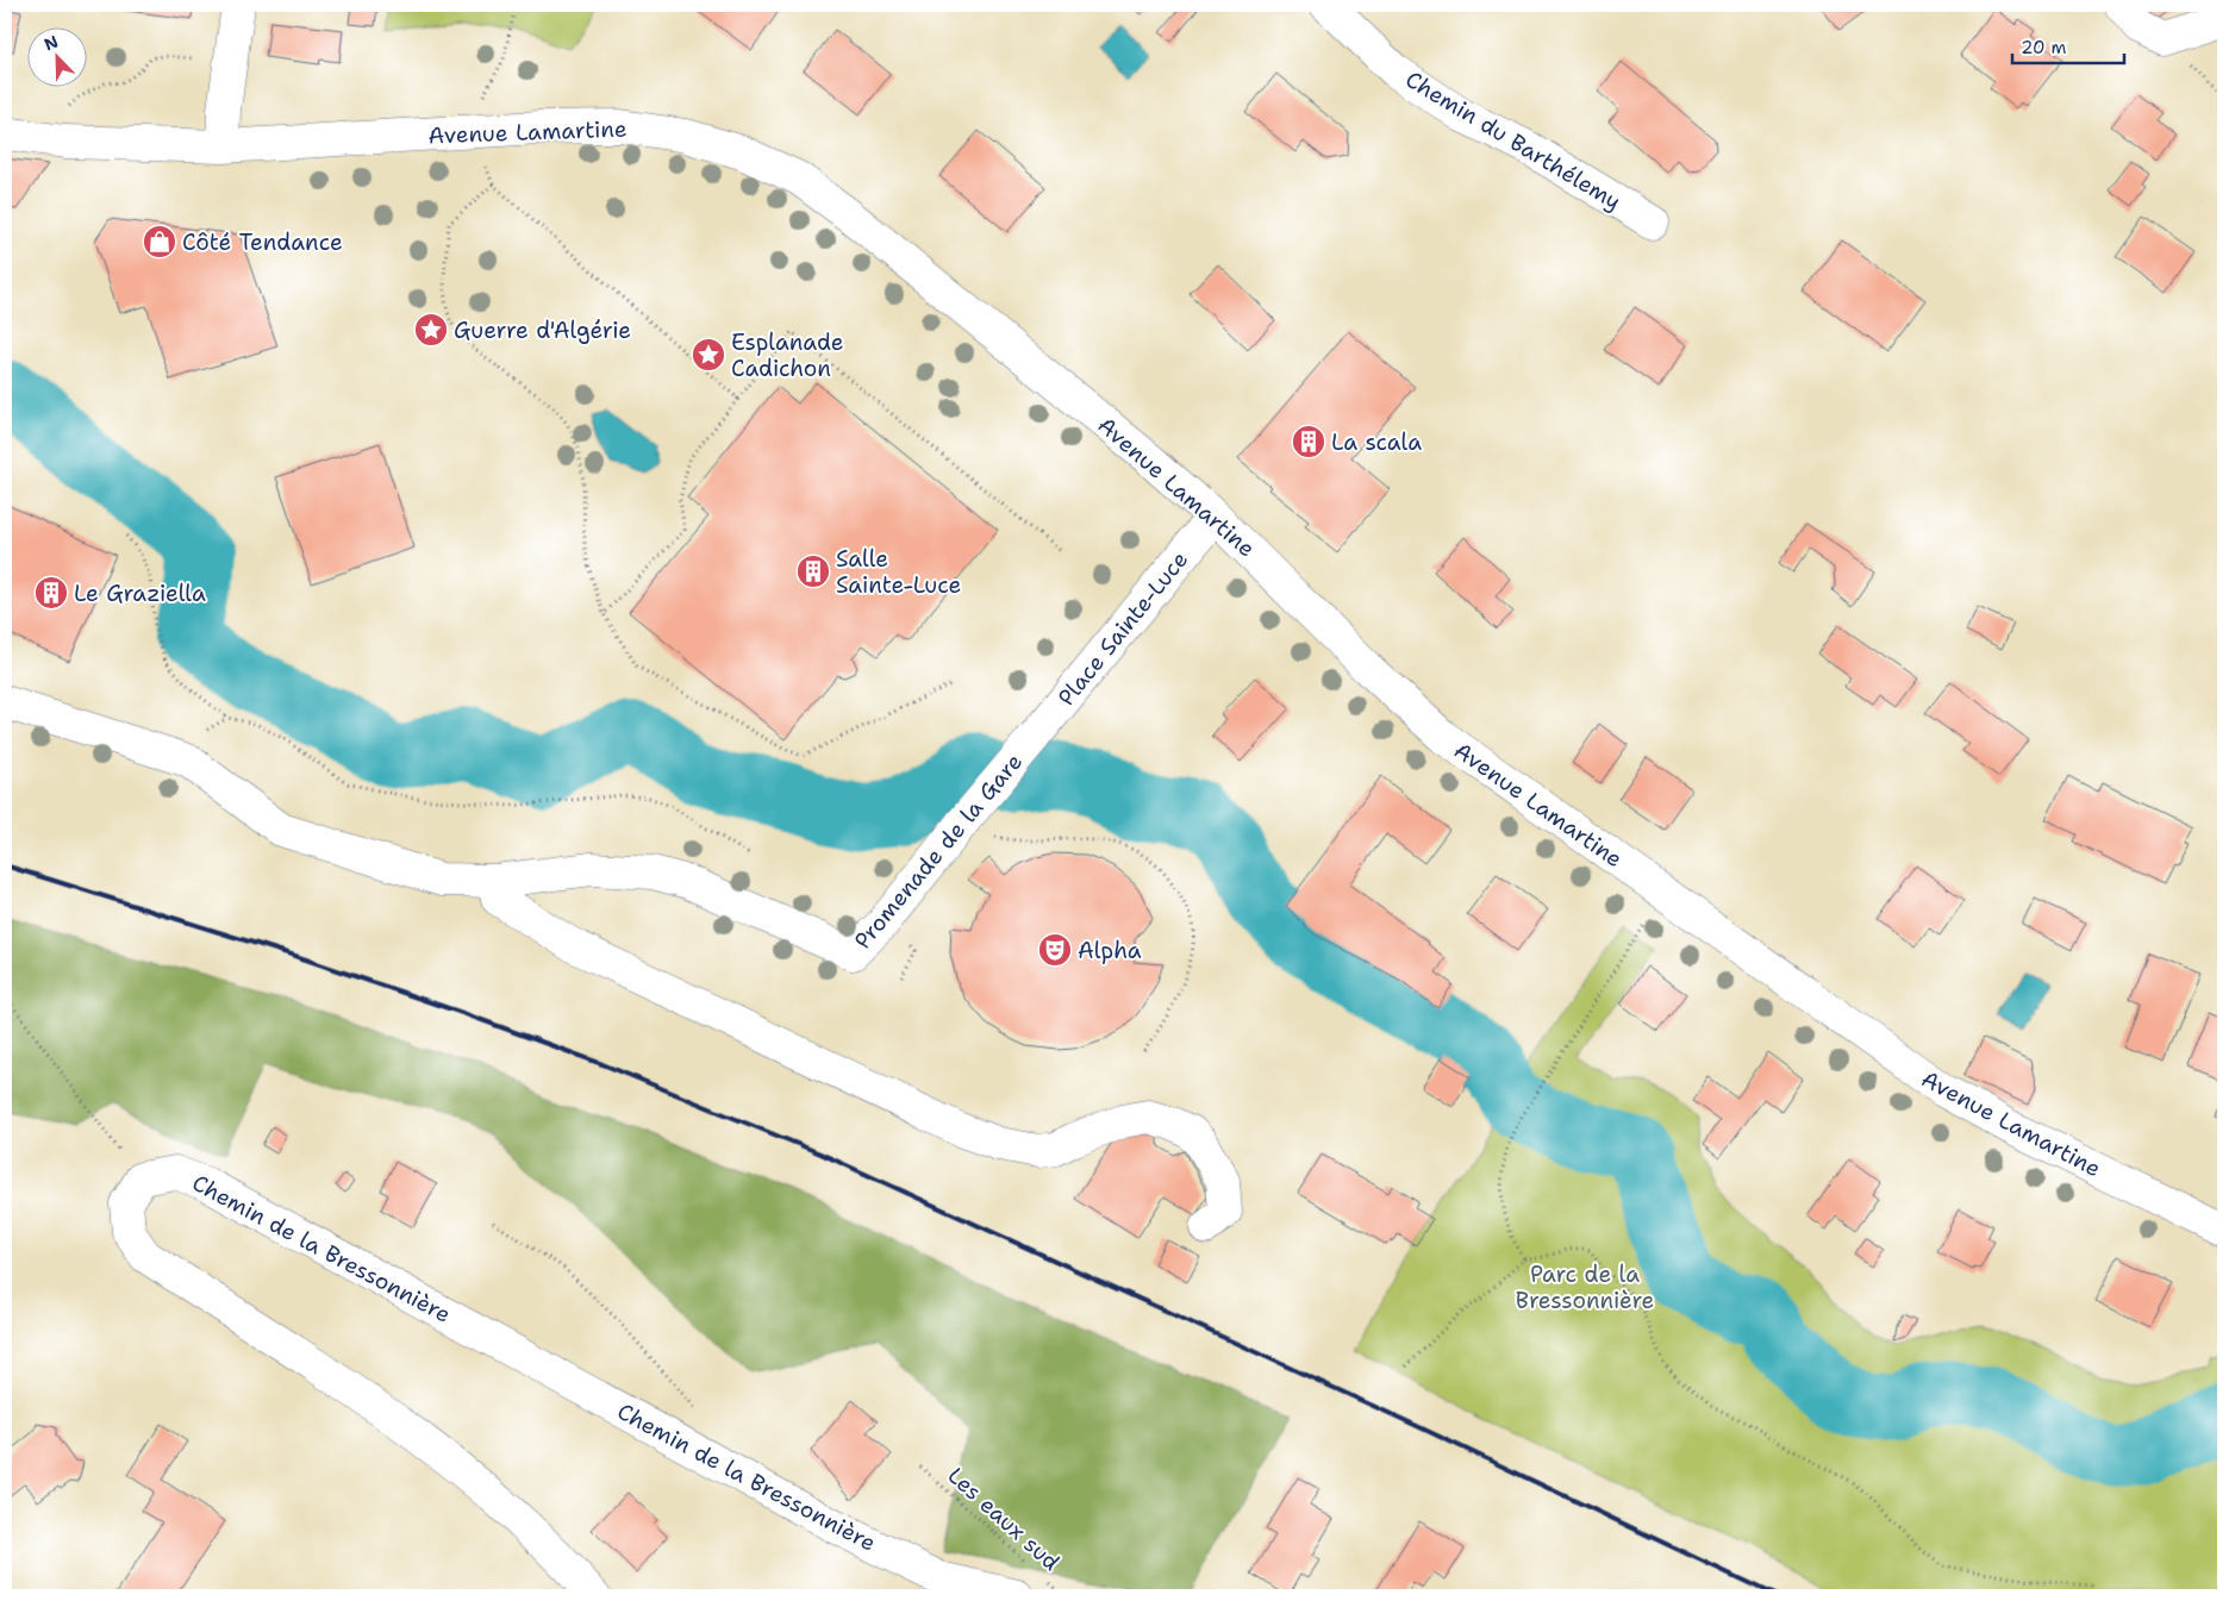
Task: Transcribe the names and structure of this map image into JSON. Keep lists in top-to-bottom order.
{
  "streets": {
    "street": [
      "Avenue Lamartine",
      "Chemin du Barthélemy",
      "Place Sainte-Luce",
      "Promenade de la Gare",
      "Chemin de la Bressonnière"
    ],
    "path": ["Les eaux sud"]
  },
  "crossings": [
    ["Avenue Lamartine", "Place Sainte-Luce"],
    ["Place Sainte-Luce", "Promenade de la Gare"]
  ],
  "parks": ["Parc de la Bressonnière"],
  "places": {
    "shop": ["Côté Tendance"],
    "place": ["Guerre d'Algérie", "Esplanade Cadichon"],
    "building": ["La scala", "Salle Sainte-Luce", "Le Graziella"],
    "theatre": ["Alpha"]
  },
  "scale_bar": "20 m",
  "north": "top left"
}
